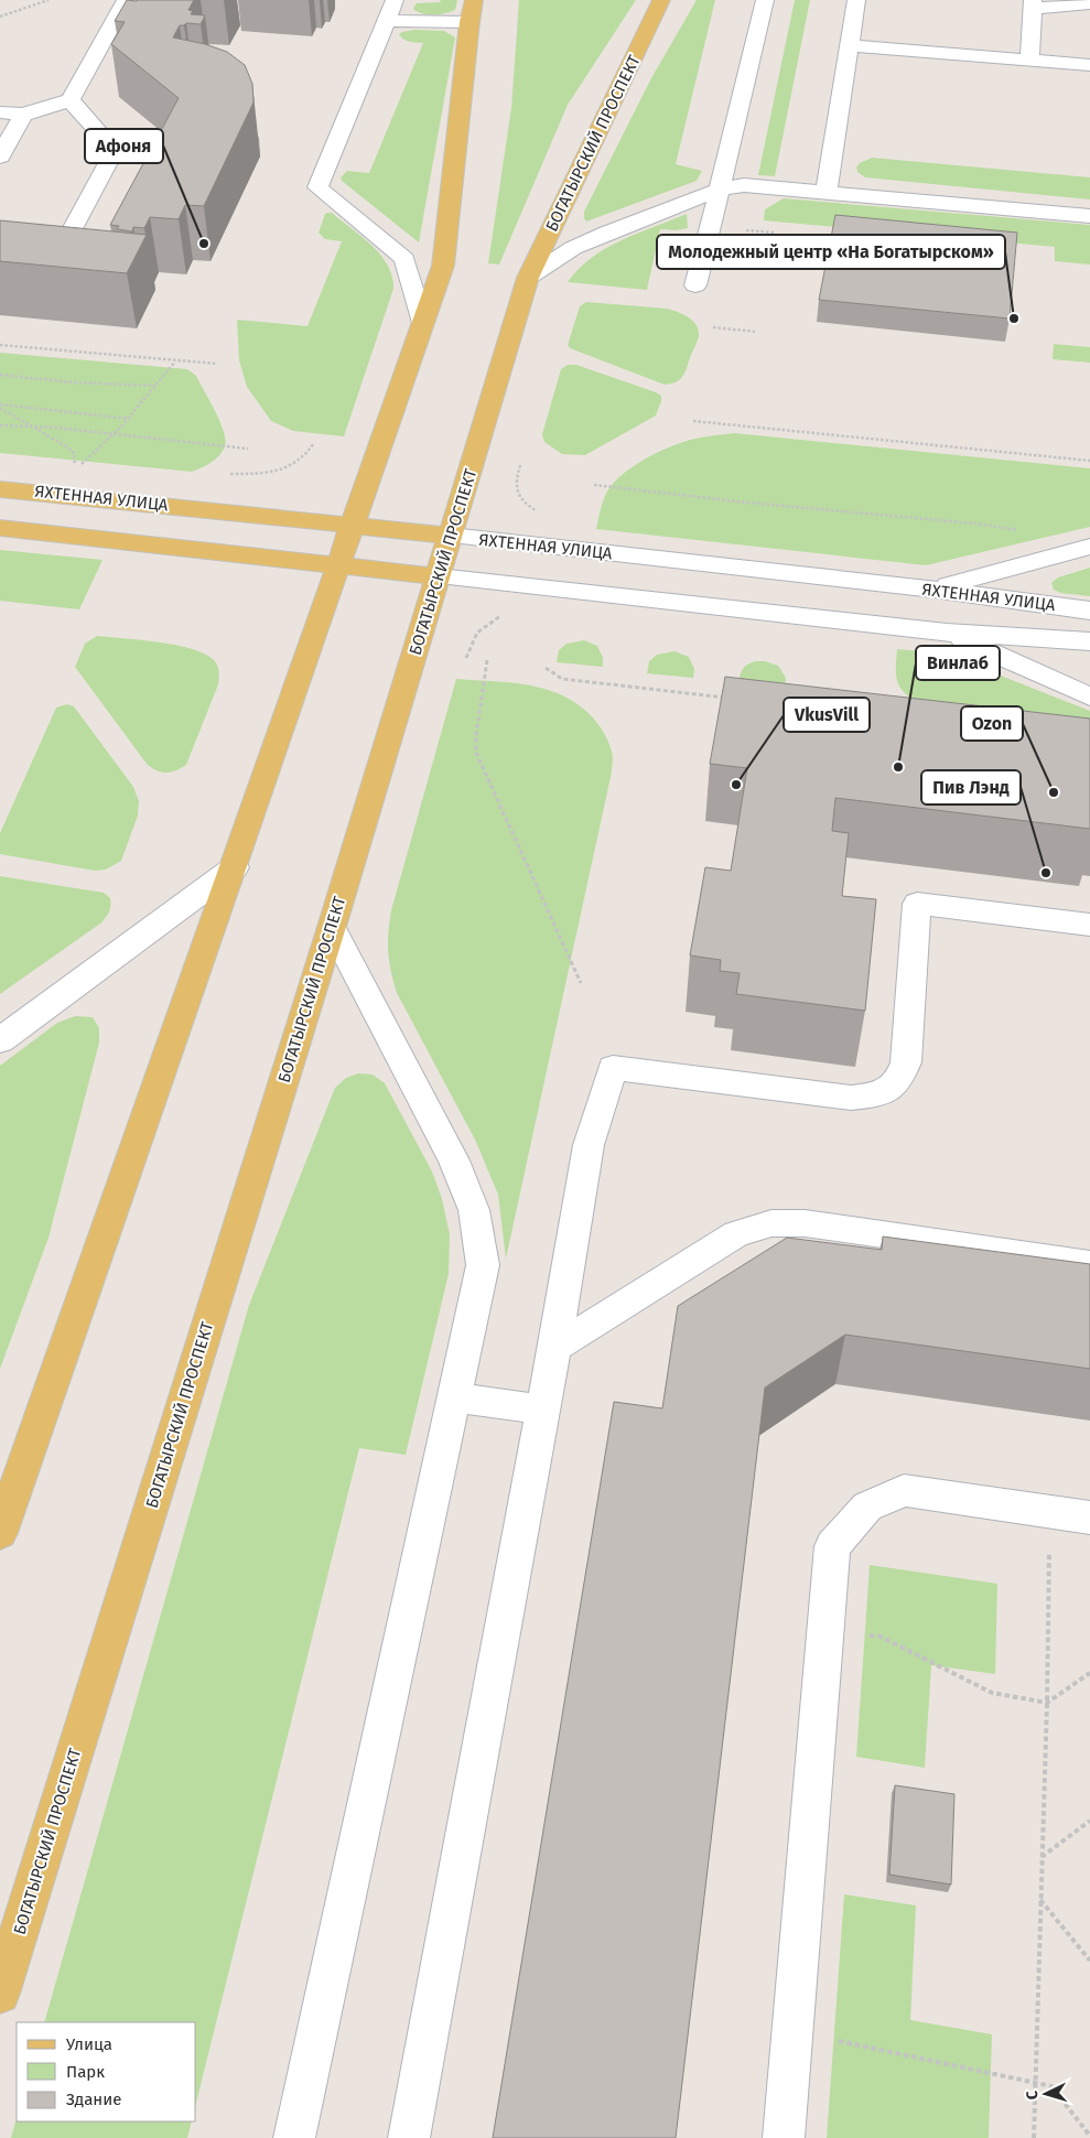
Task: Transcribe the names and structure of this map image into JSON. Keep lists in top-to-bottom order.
{
  "streets": {
    "main road": ["БОГАТЫРСКИЙ ПРОСПЕКТ", "ЯХТЕННАЯ УЛИЦА"]
  },
  "crossings": [
    ["БОГАТЫРСКИЙ ПРОСПЕКТ", "ЯХТЕННАЯ УЛИЦА"]
  ],
  "places": [
    "Афоня",
    "Молодежный центр «На Богатырском»",
    "Винлаб",
    "VkusVill",
    "Ozon",
    "Пив Лэнд"
  ],
  "legend": ["Улица", "Парк", "Здание"],
  "north": "left"
}
